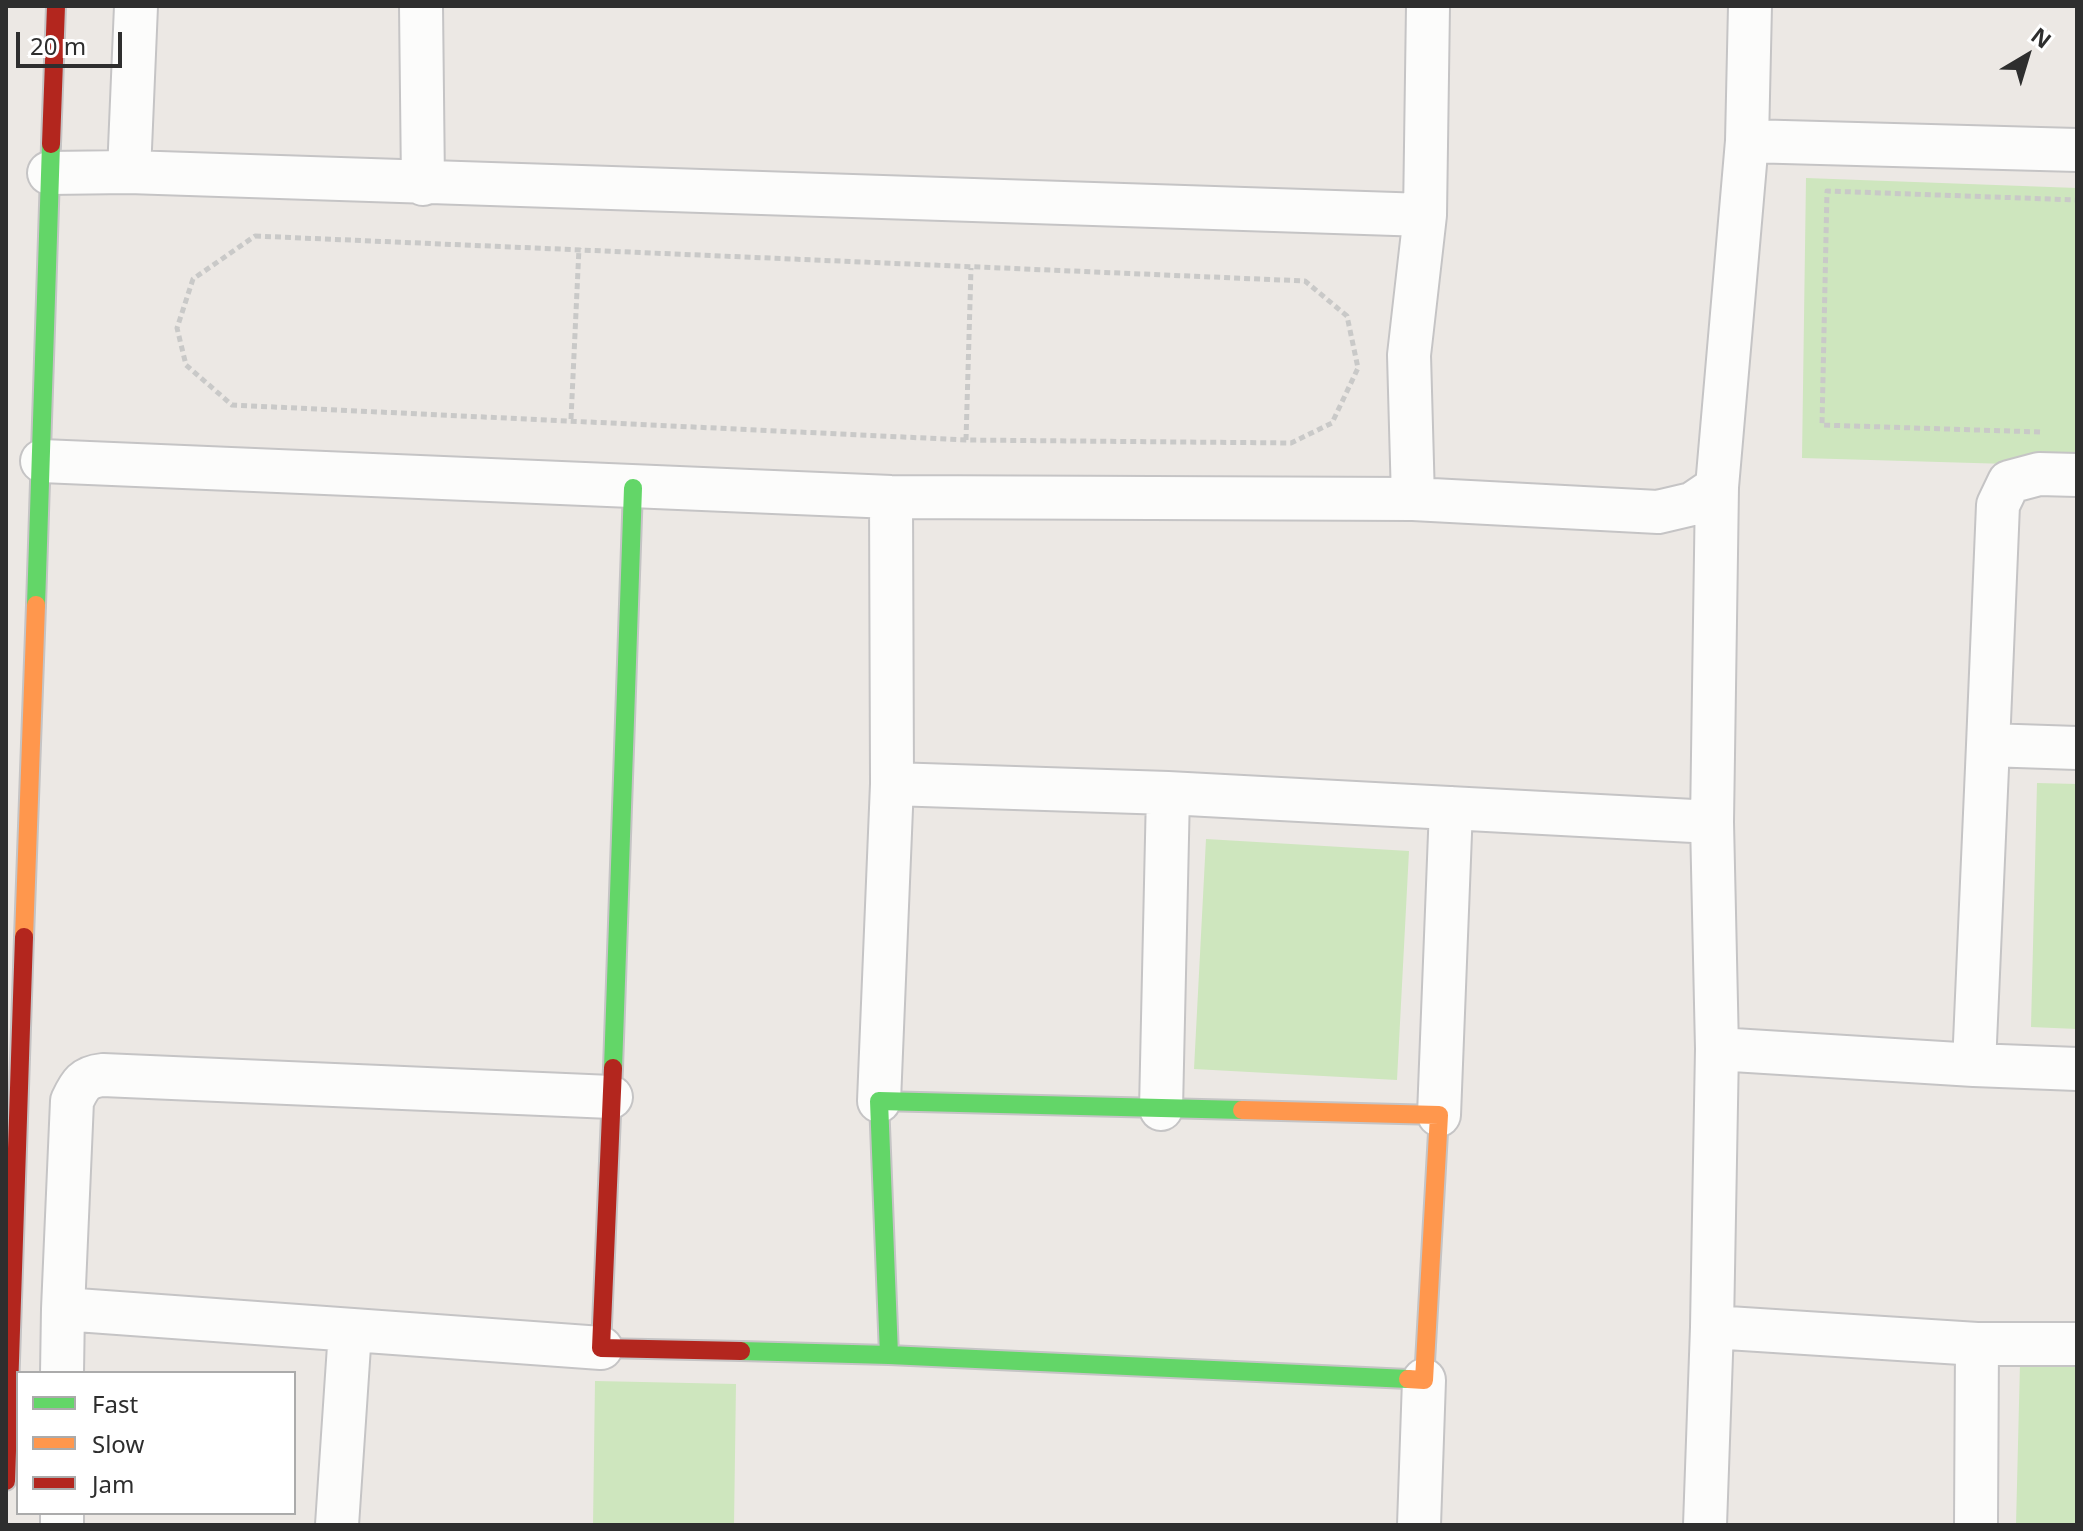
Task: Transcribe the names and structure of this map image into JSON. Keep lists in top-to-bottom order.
{
  "legend": ["Fast", "Slow", "Jam"],
  "scale_bar": "20 m",
  "north": "top right"
}
